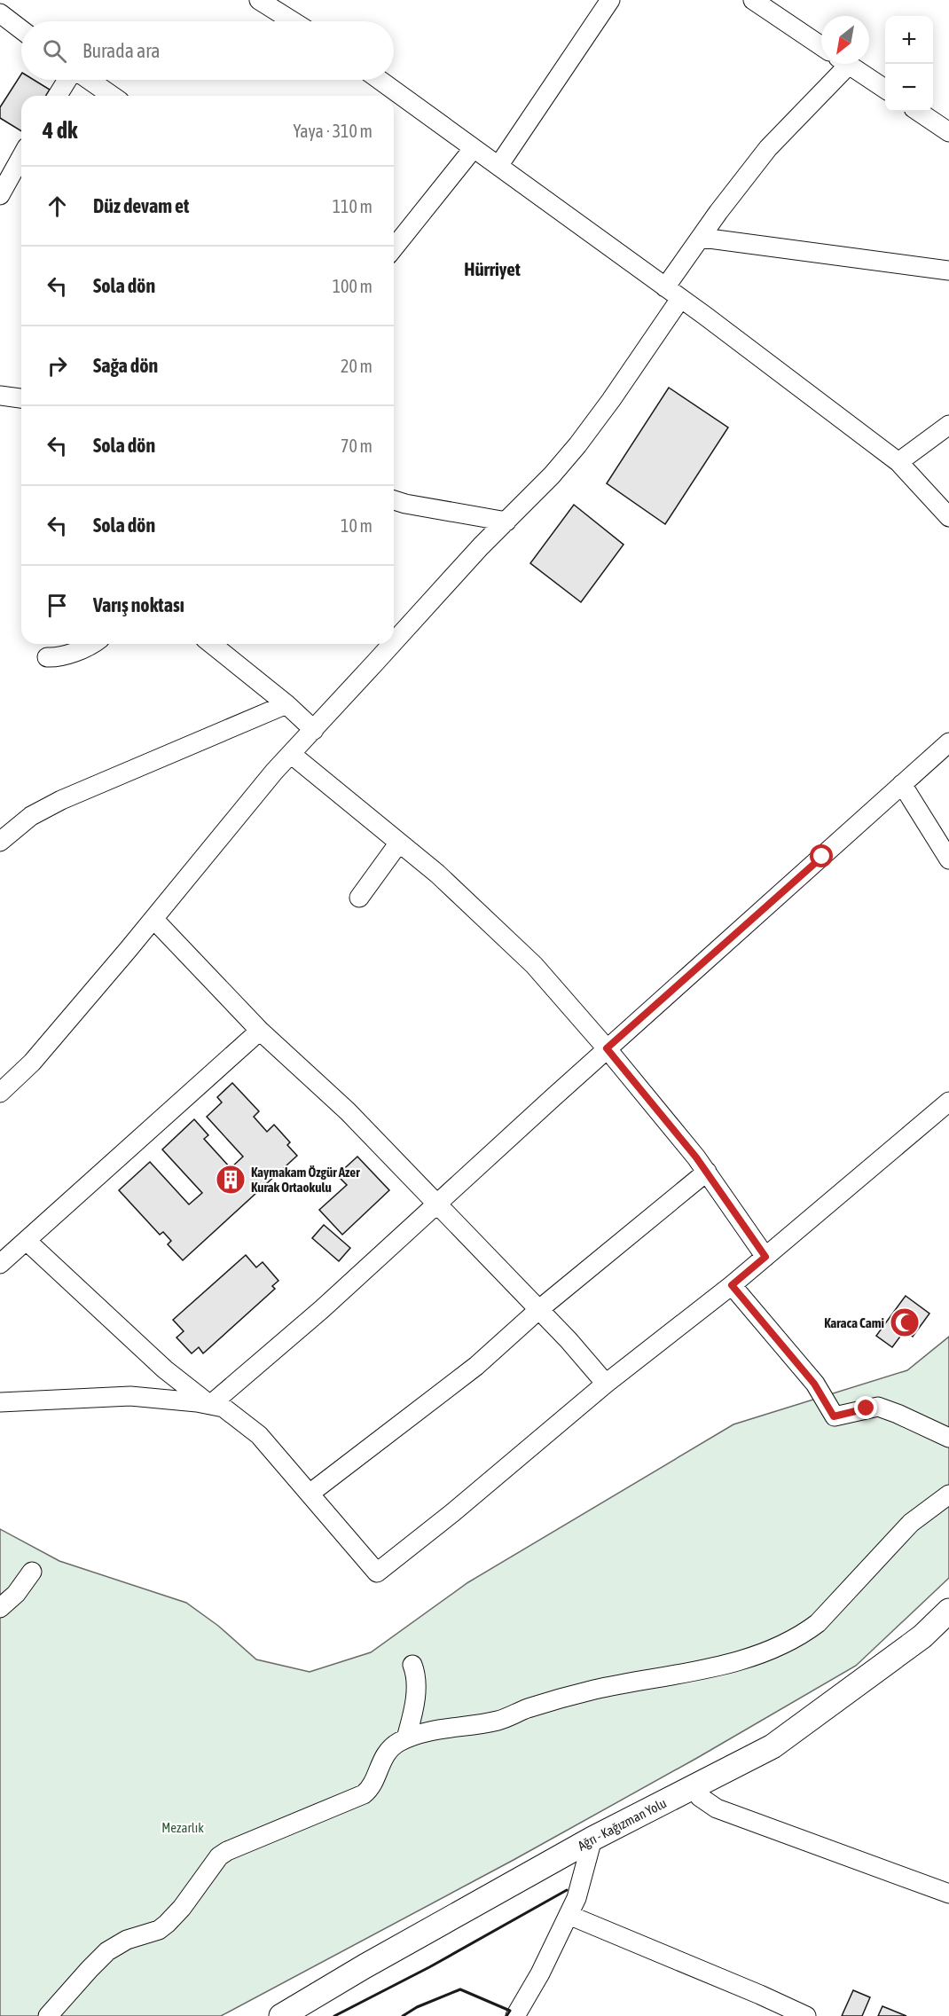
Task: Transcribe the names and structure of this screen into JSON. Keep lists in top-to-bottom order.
{
  "streets": {
    "main road": ["Ağrı - Kağızman Yolu"]
  },
  "districts": ["Hürriyet"],
  "parks": ["Mezarlık"],
  "places": {
    "building": ["Kaymakam Özgür Azer Kurak Ortaokulu"],
    "mosque": ["Karaca Cami"]
  },
  "north": "bottom left",
  "page": {
    "map_buttons": ["+", "−"],
    "search": "Burada ara",
    "heading": ["4 dk", "Yaya · 310 m"],
    "list": [
      ["Düz devam et", "110 m"],
      ["Sola dön", "100 m"],
      ["Sağa dön", "20 m"],
      ["Sola dön", "70 m"],
      ["Sola dön", "10 m"],
      "Varış noktası"
    ]
  }
}
